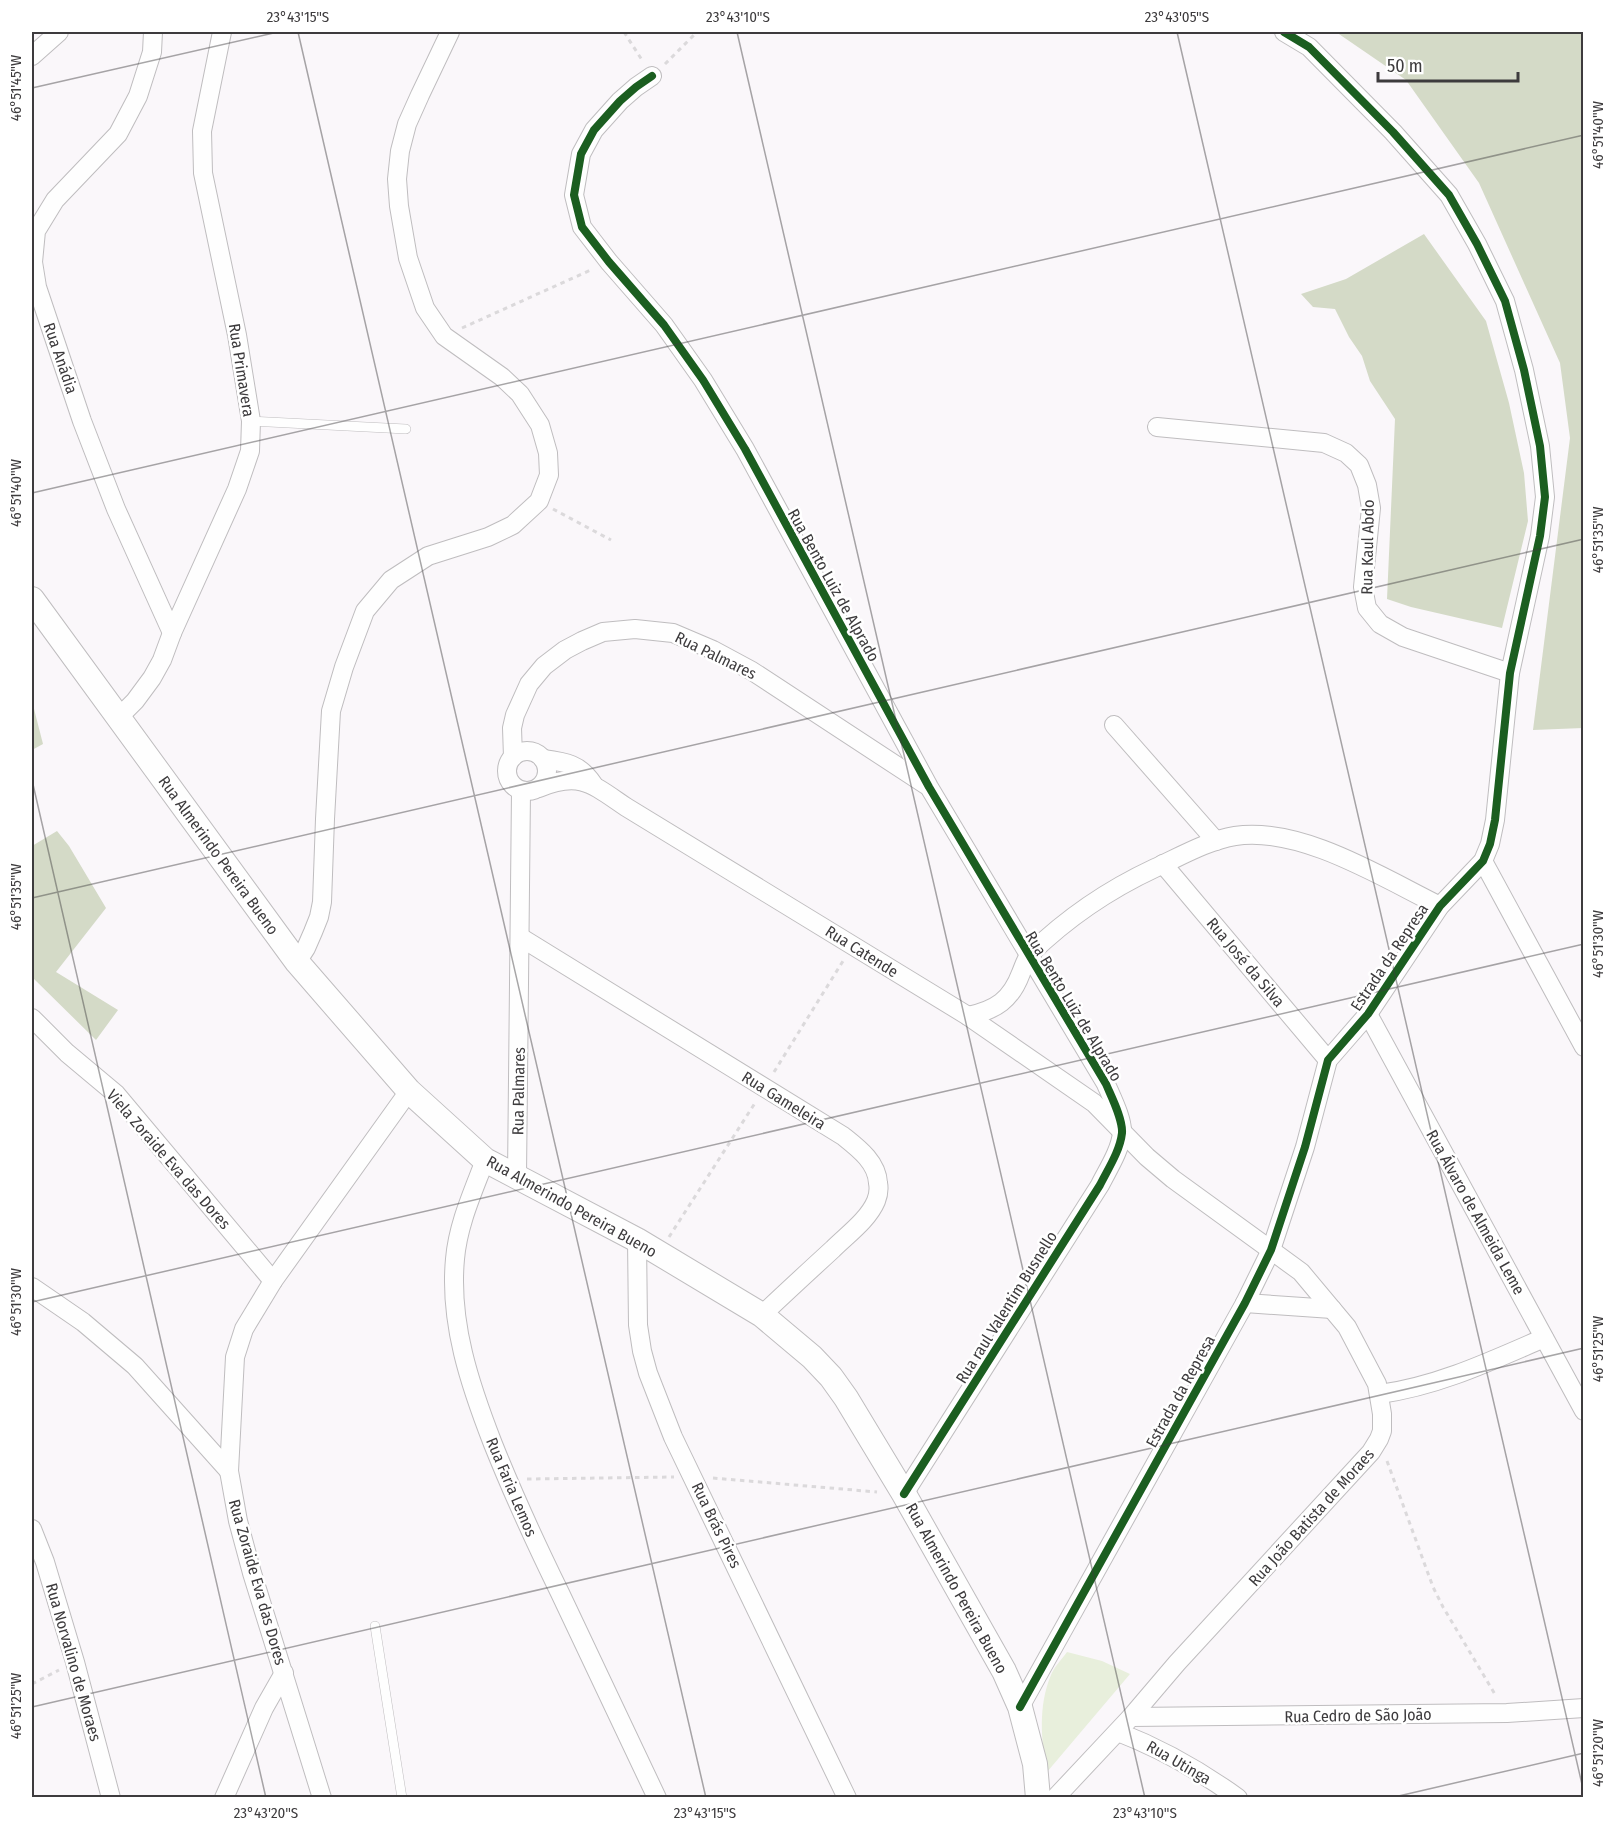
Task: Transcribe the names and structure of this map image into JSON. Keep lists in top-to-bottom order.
{
  "streets": {
    "main road": ["Rua Almerindo Pereira Bueno"],
    "street": [
      "Rua Anádia",
      "Rua Primavera",
      "Rua Kaul Abdo",
      "Rua Bento Luiz de Alprado",
      "Rua Palmares",
      "Rua Catende",
      "Estrada da Represa",
      "Rua José da Silva",
      "Rua Gameleira",
      "Viela Zoraide Eva das Dores",
      "Rua Álvaro de Almeida Leme",
      "Rua raul Valentim Busnello",
      "Rua Faria Lemos",
      "Rua João Batista de Moraes",
      "Rua Brás Pires",
      "Rua Zoraide Eva das Dores",
      "Rua Norvalino de Moraes",
      "Rua Cedro de São João",
      "Rua Utinga"
    ]
  },
  "crossings": [
    ["Rua Anádia", "Rua Primavera"],
    ["Rua Primavera", "Rua Almerindo Pereira Bueno"],
    ["Rua Kaul Abdo", "Estrada da Represa"],
    ["Rua Bento Luiz de Alprado", "Rua Palmares"],
    ["Rua Bento Luiz de Alprado", "Rua Catende"],
    ["Rua Bento Luiz de Alprado", "Rua raul Valentim Busnello"],
    ["Rua Bento Luiz de Alprado", "Rua João Batista de Moraes"],
    ["Rua Palmares", "Rua Almerindo Pereira Bueno"],
    ["Rua Palmares", "Rua Catende"],
    ["Rua Palmares", "Rua Gameleira"],
    ["Rua Almerindo Pereira Bueno", "Estrada da Represa"],
    ["Rua Almerindo Pereira Bueno", "Rua Gameleira"],
    ["Rua Almerindo Pereira Bueno", "Rua raul Valentim Busnello"],
    ["Rua Almerindo Pereira Bueno", "Rua Faria Lemos"],
    ["Rua Almerindo Pereira Bueno", "Rua Brás Pires"],
    ["Rua Almerindo Pereira Bueno", "Rua Zoraide Eva das Dores"],
    ["Rua Catende", "Rua raul Valentim Busnello"],
    ["Rua Catende", "Rua João Batista de Moraes"],
    ["Estrada da Represa", "Rua José da Silva"],
    ["Estrada da Represa", "Rua Álvaro de Almeida Leme"],
    ["Estrada da Represa", "Rua João Batista de Moraes"],
    ["Viela Zoraide Eva das Dores", "Rua Zoraide Eva das Dores"],
    ["Rua raul Valentim Busnello", "Rua João Batista de Moraes"],
    ["Rua João Batista de Moraes", "Rua Cedro de São João"],
    ["Rua João Batista de Moraes", "Rua Utinga"]
  ],
  "scale_bar": "50 m",
  "coordinates": [
    "23°43'15\"S",
    "23°43'10\"S",
    "23°43'05\"S",
    "46°51'45\"W",
    "46°51'40\"W",
    "46°51'35\"W",
    "46°51'30\"W",
    "46°51'25\"W",
    "46°51'20\"W",
    "23°43'20\"S"
  ]
}
